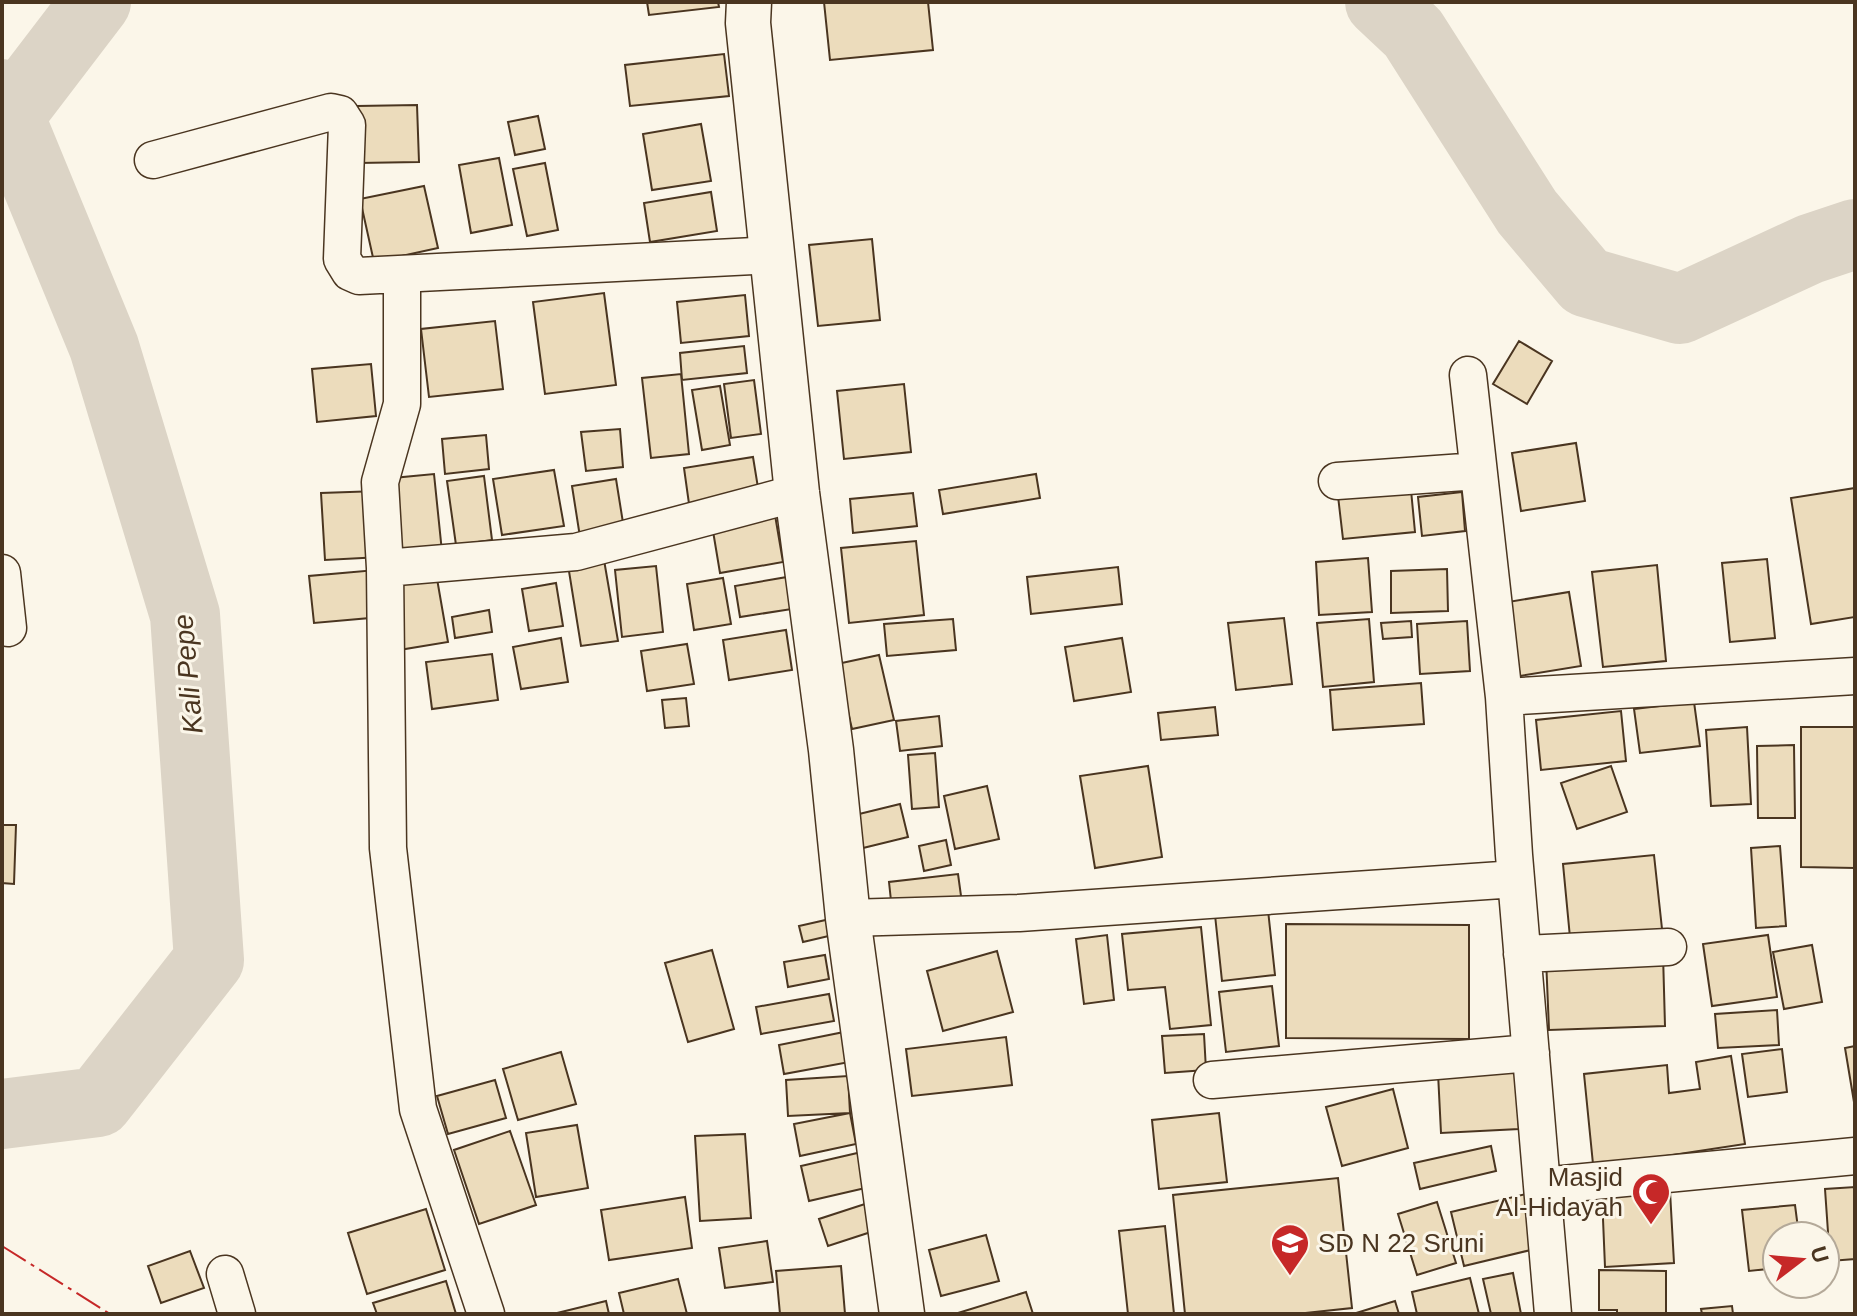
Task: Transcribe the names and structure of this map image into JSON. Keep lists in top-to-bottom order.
{
  "water": ["Kali Pepe"],
  "places": {
    "mosque": ["Masjid Al-Hidayah"],
    "school or university": ["SD N 22 Sruni"]
  },
  "north": "right"
}
